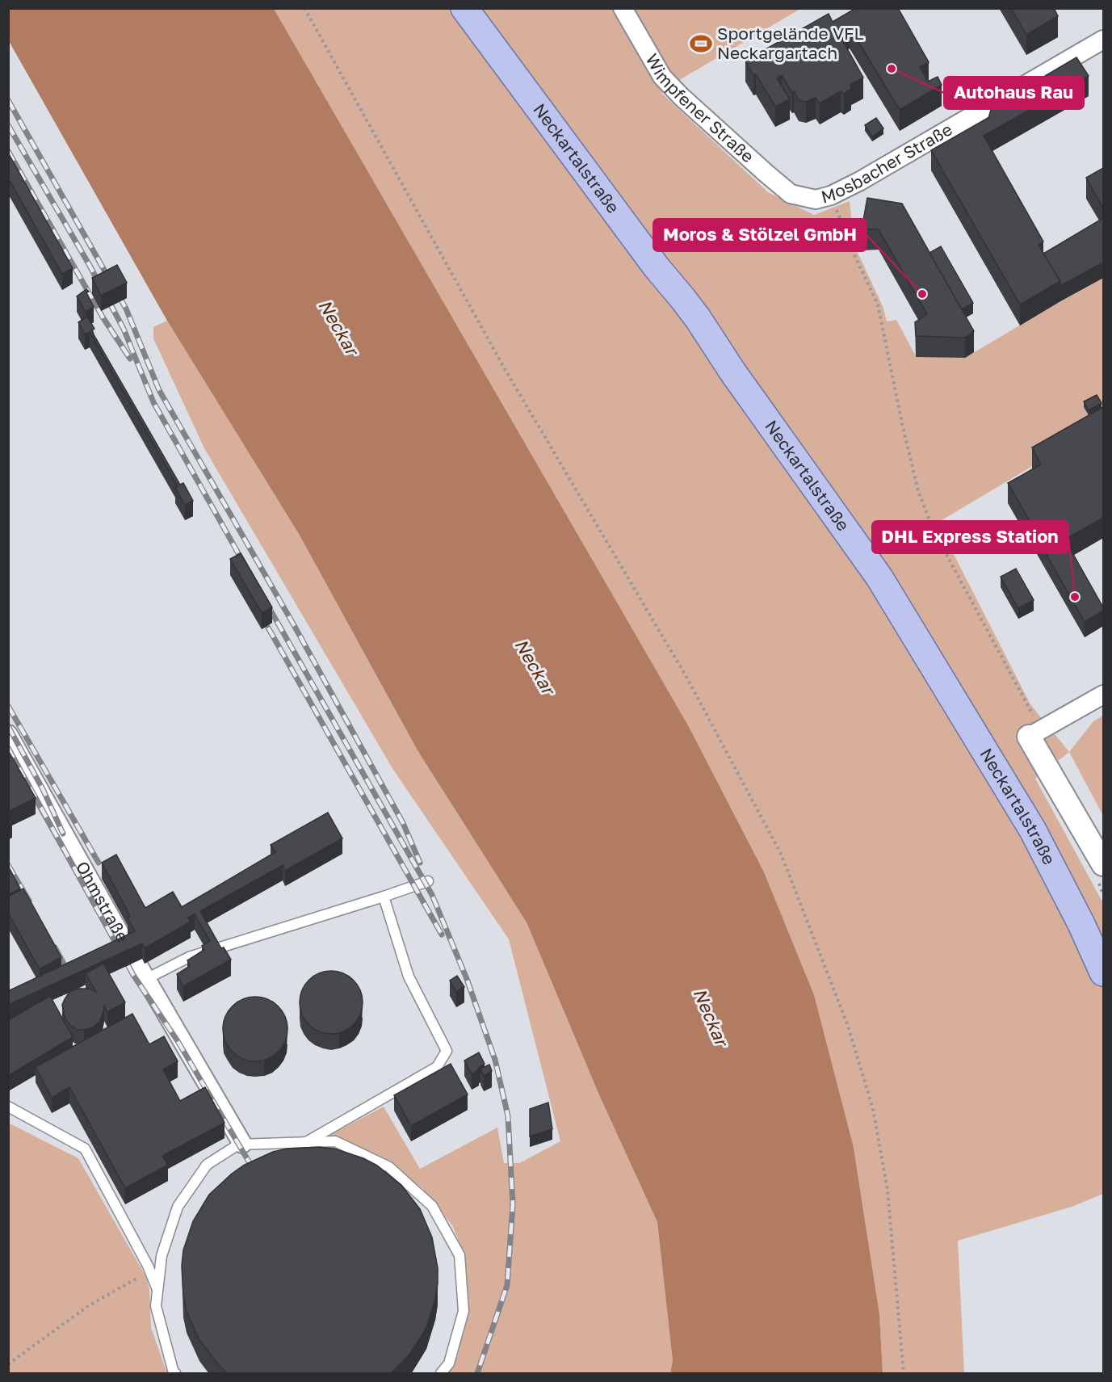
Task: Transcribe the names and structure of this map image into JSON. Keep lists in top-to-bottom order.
{
  "streets": {
    "main road": ["Neckartalstraße"],
    "street": ["Wimpfener Straße", "Mosbacher Straße", "Ohmstraße"]
  },
  "crossings": [
    ["Wimpfener Straße", "Mosbacher Straße"]
  ],
  "water": ["Neckar"],
  "places": {
    "sports": ["Sportgelände VFL Neckargartach"],
    "other": ["Autohaus Rau", "Moros & Stölzel GmbH", "DHL Express Station"]
  }
}
